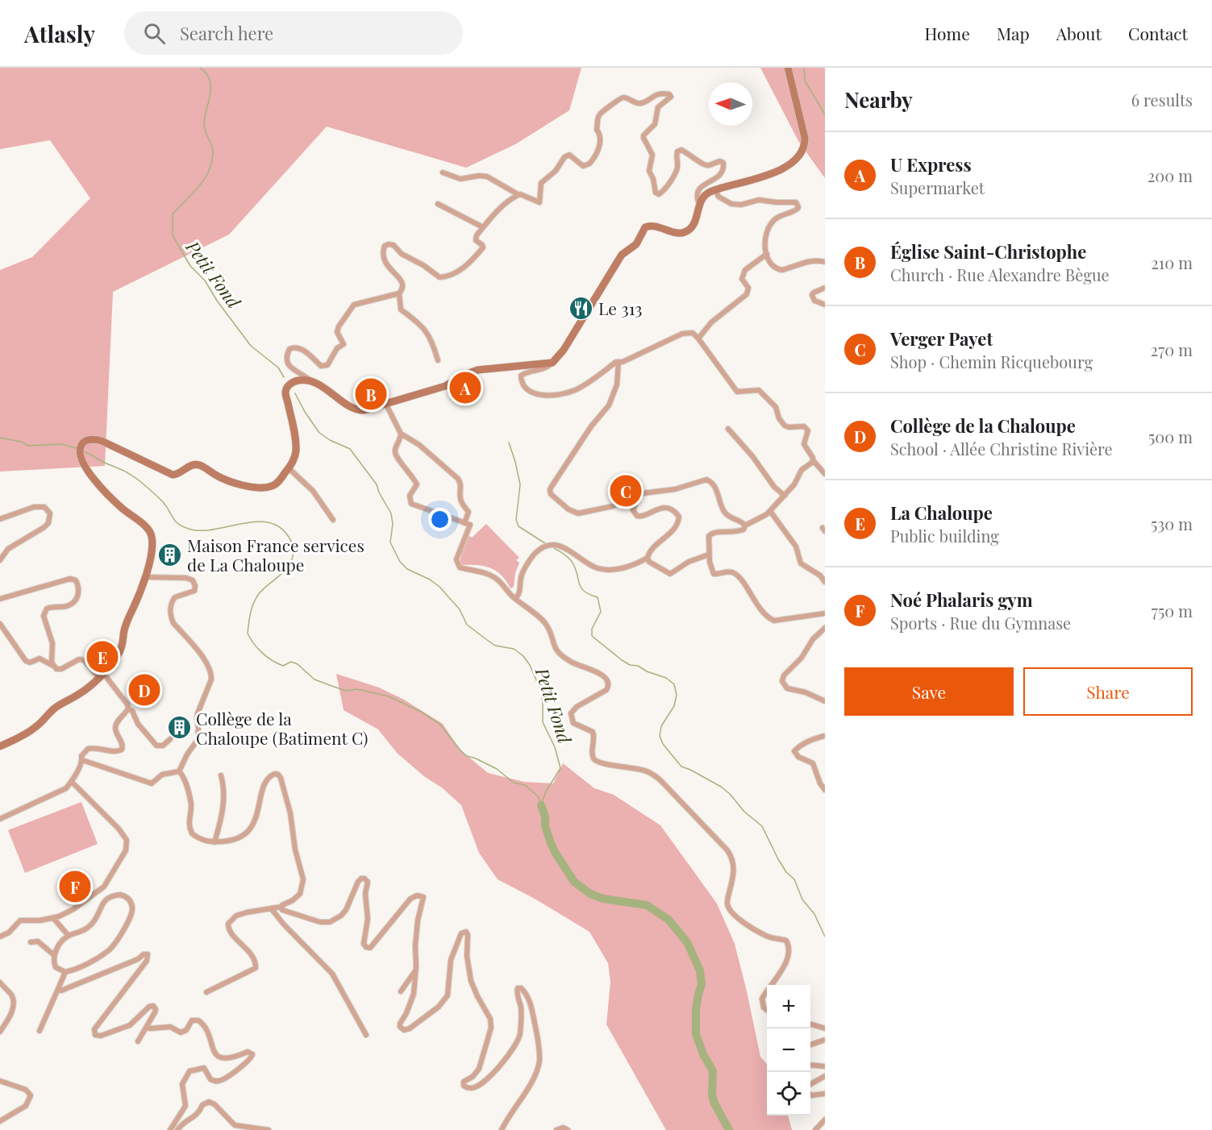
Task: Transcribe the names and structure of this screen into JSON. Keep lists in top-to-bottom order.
{
  "water": ["Petit Fond"],
  "places": {
    "restaurant": ["Le 313"],
    "building": ["Maison France services de La Chaloupe", "Collège de la Chaloupe (Batiment C)"]
  },
  "north": "left",
  "page": {
    "header": "Atlasly",
    "search": "Search here",
    "nav": [
      "Home",
      "Map",
      "About",
      "Contact"
    ],
    "heading": ["Nearby", "6 results"],
    "list": [
      {
        "mark": "A",
        "name": "U Express",
        "note": "Supermarket",
        "value": "200 m"
      },
      {
        "mark": "B",
        "name": "Église Saint-Christophe",
        "note": "Church · Rue Alexandre Bègue",
        "value": "210 m"
      },
      {
        "mark": "C",
        "name": "Verger Payet",
        "note": "Shop · Chemin Ricquebourg",
        "value": "270 m"
      },
      {
        "mark": "D",
        "name": "Collège de la Chaloupe",
        "note": "School · Allée Christine Rivière",
        "value": "500 m"
      },
      {
        "mark": "E",
        "name": "La Chaloupe",
        "note": "Public building",
        "value": "530 m"
      },
      {
        "mark": "F",
        "name": "Noé Phalaris gym",
        "note": "Sports · Rue du Gymnase",
        "value": "750 m"
      }
    ],
    "pins": [
      "A",
      "B",
      "C",
      "E",
      "D",
      "F"
    ],
    "buttons": ["Save", "Share"],
    "map_buttons": ["+", "−"]
  }
}
